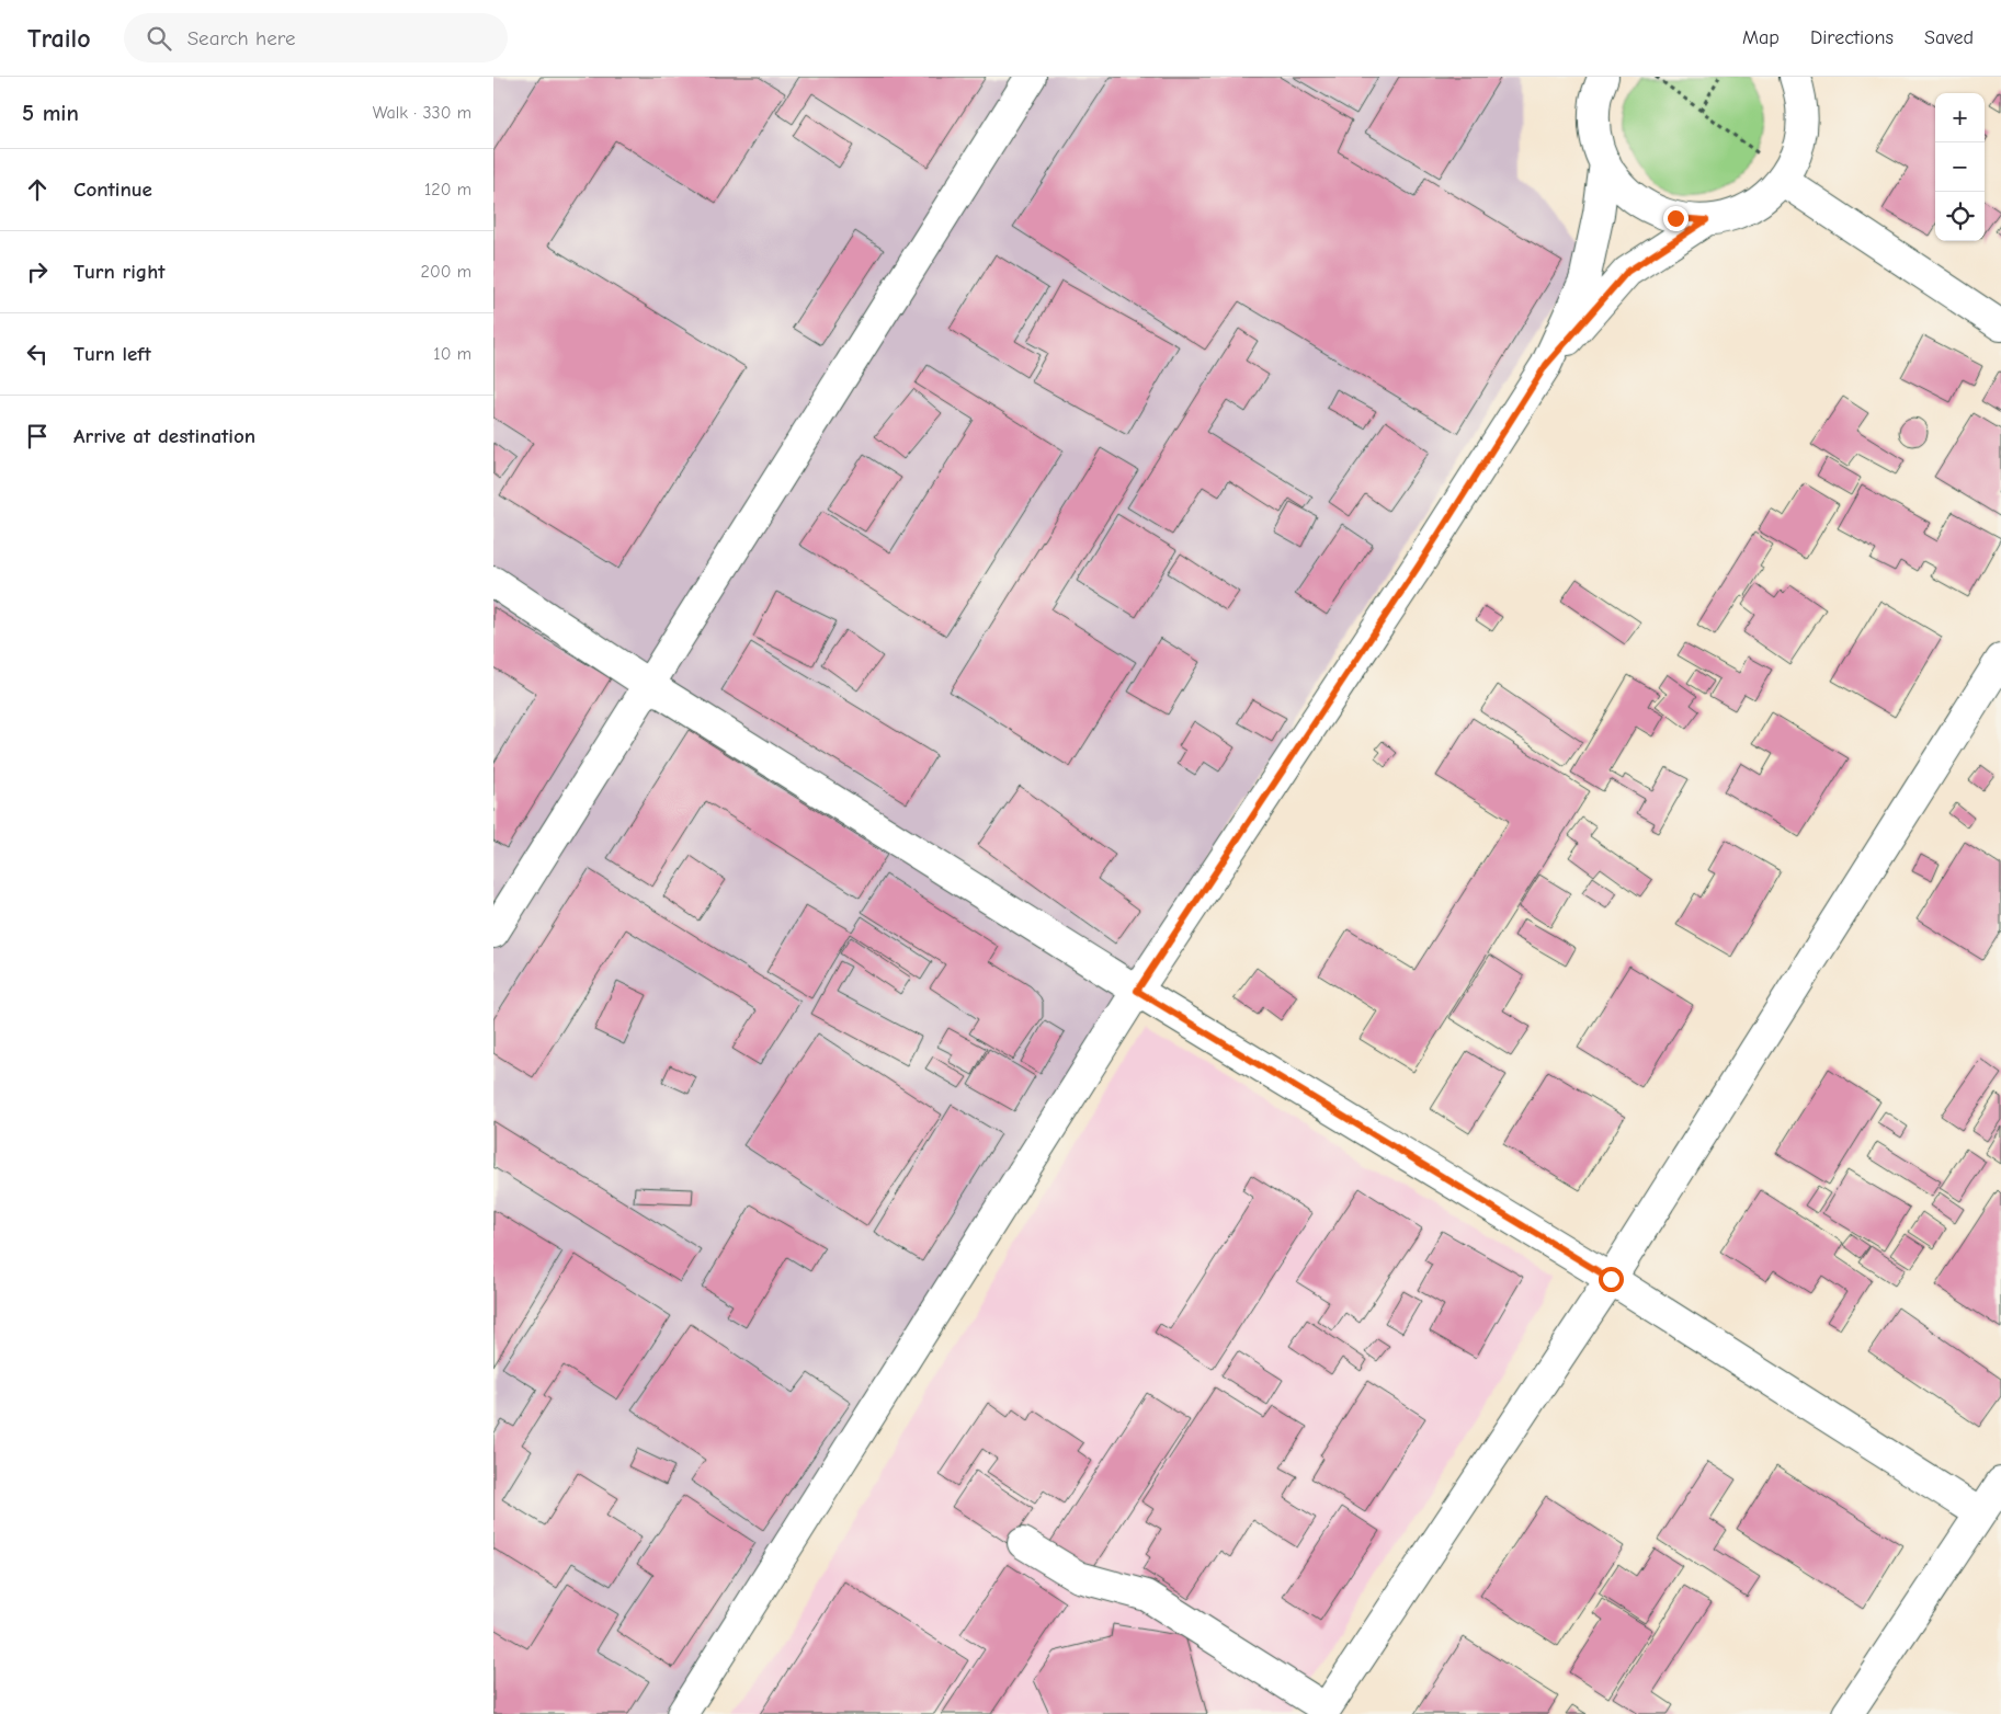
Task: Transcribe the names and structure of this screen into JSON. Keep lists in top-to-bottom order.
{
  "page": {
    "header": "Trailo",
    "search": "Search here",
    "nav": ["Map", "Directions", "Saved"],
    "heading": ["5 min", "Walk · 330 m"],
    "map_buttons": ["+", "−"],
    "list": [
      ["Continue", "120 m"],
      ["Turn right", "200 m"],
      ["Turn left", "10 m"],
      "Arrive at destination"
    ]
  }
}
